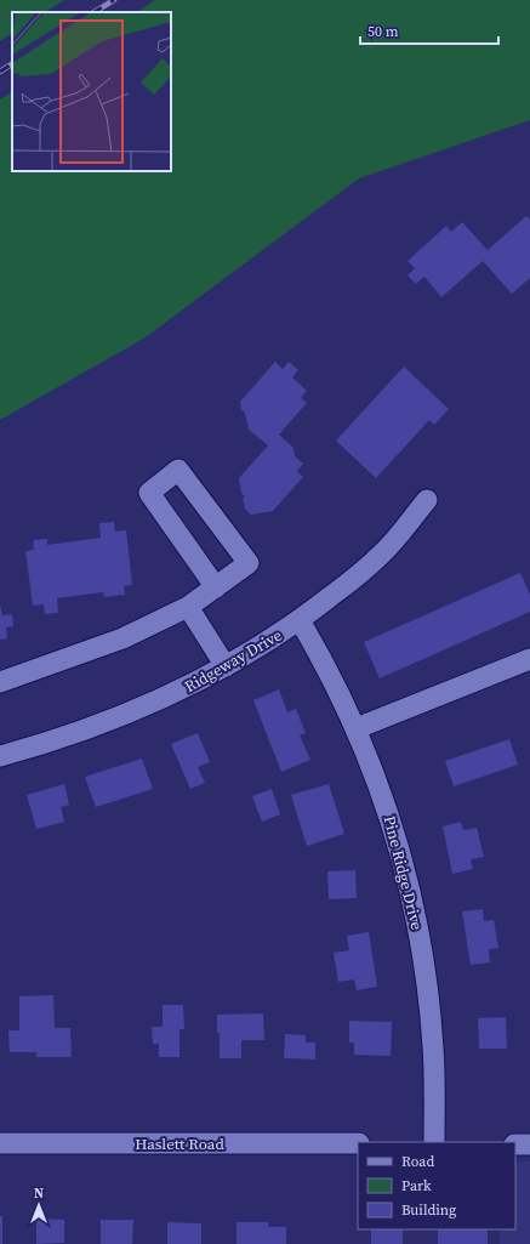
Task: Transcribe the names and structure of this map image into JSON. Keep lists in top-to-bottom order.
{
  "streets": {
    "street": ["Ridgeway Drive", "Pine Ridge Drive", "Haslett Road"]
  },
  "crossings": [
    ["Ridgeway Drive", "Pine Ridge Drive"]
  ],
  "legend": ["Road", "Park", "Building"],
  "scale_bar": "50 m",
  "north": "top"
}
